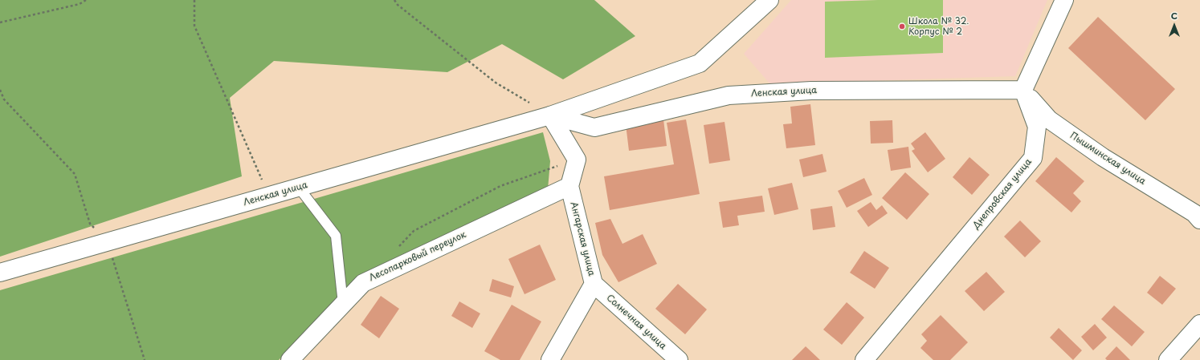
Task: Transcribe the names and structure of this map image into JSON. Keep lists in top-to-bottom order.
{
  "streets": {
    "street": [
      "Ленская улица",
      "Пышминская улица",
      "Днепровская улица",
      "Ангарская улица",
      "Лесопарковый переулок",
      "Солнечная улица"
    ]
  },
  "crossings": [
    ["Ленская улица", "Пышминская улица"],
    ["Ленская улица", "Днепровская улица"],
    ["Пышминская улица", "Днепровская улица"],
    ["Ангарская улица", "Лесопарковый переулок"],
    ["Ангарская улица", "Солнечная улица"]
  ],
  "places": ["Школа № 32. Корпус № 2"],
  "north": "top"
}
